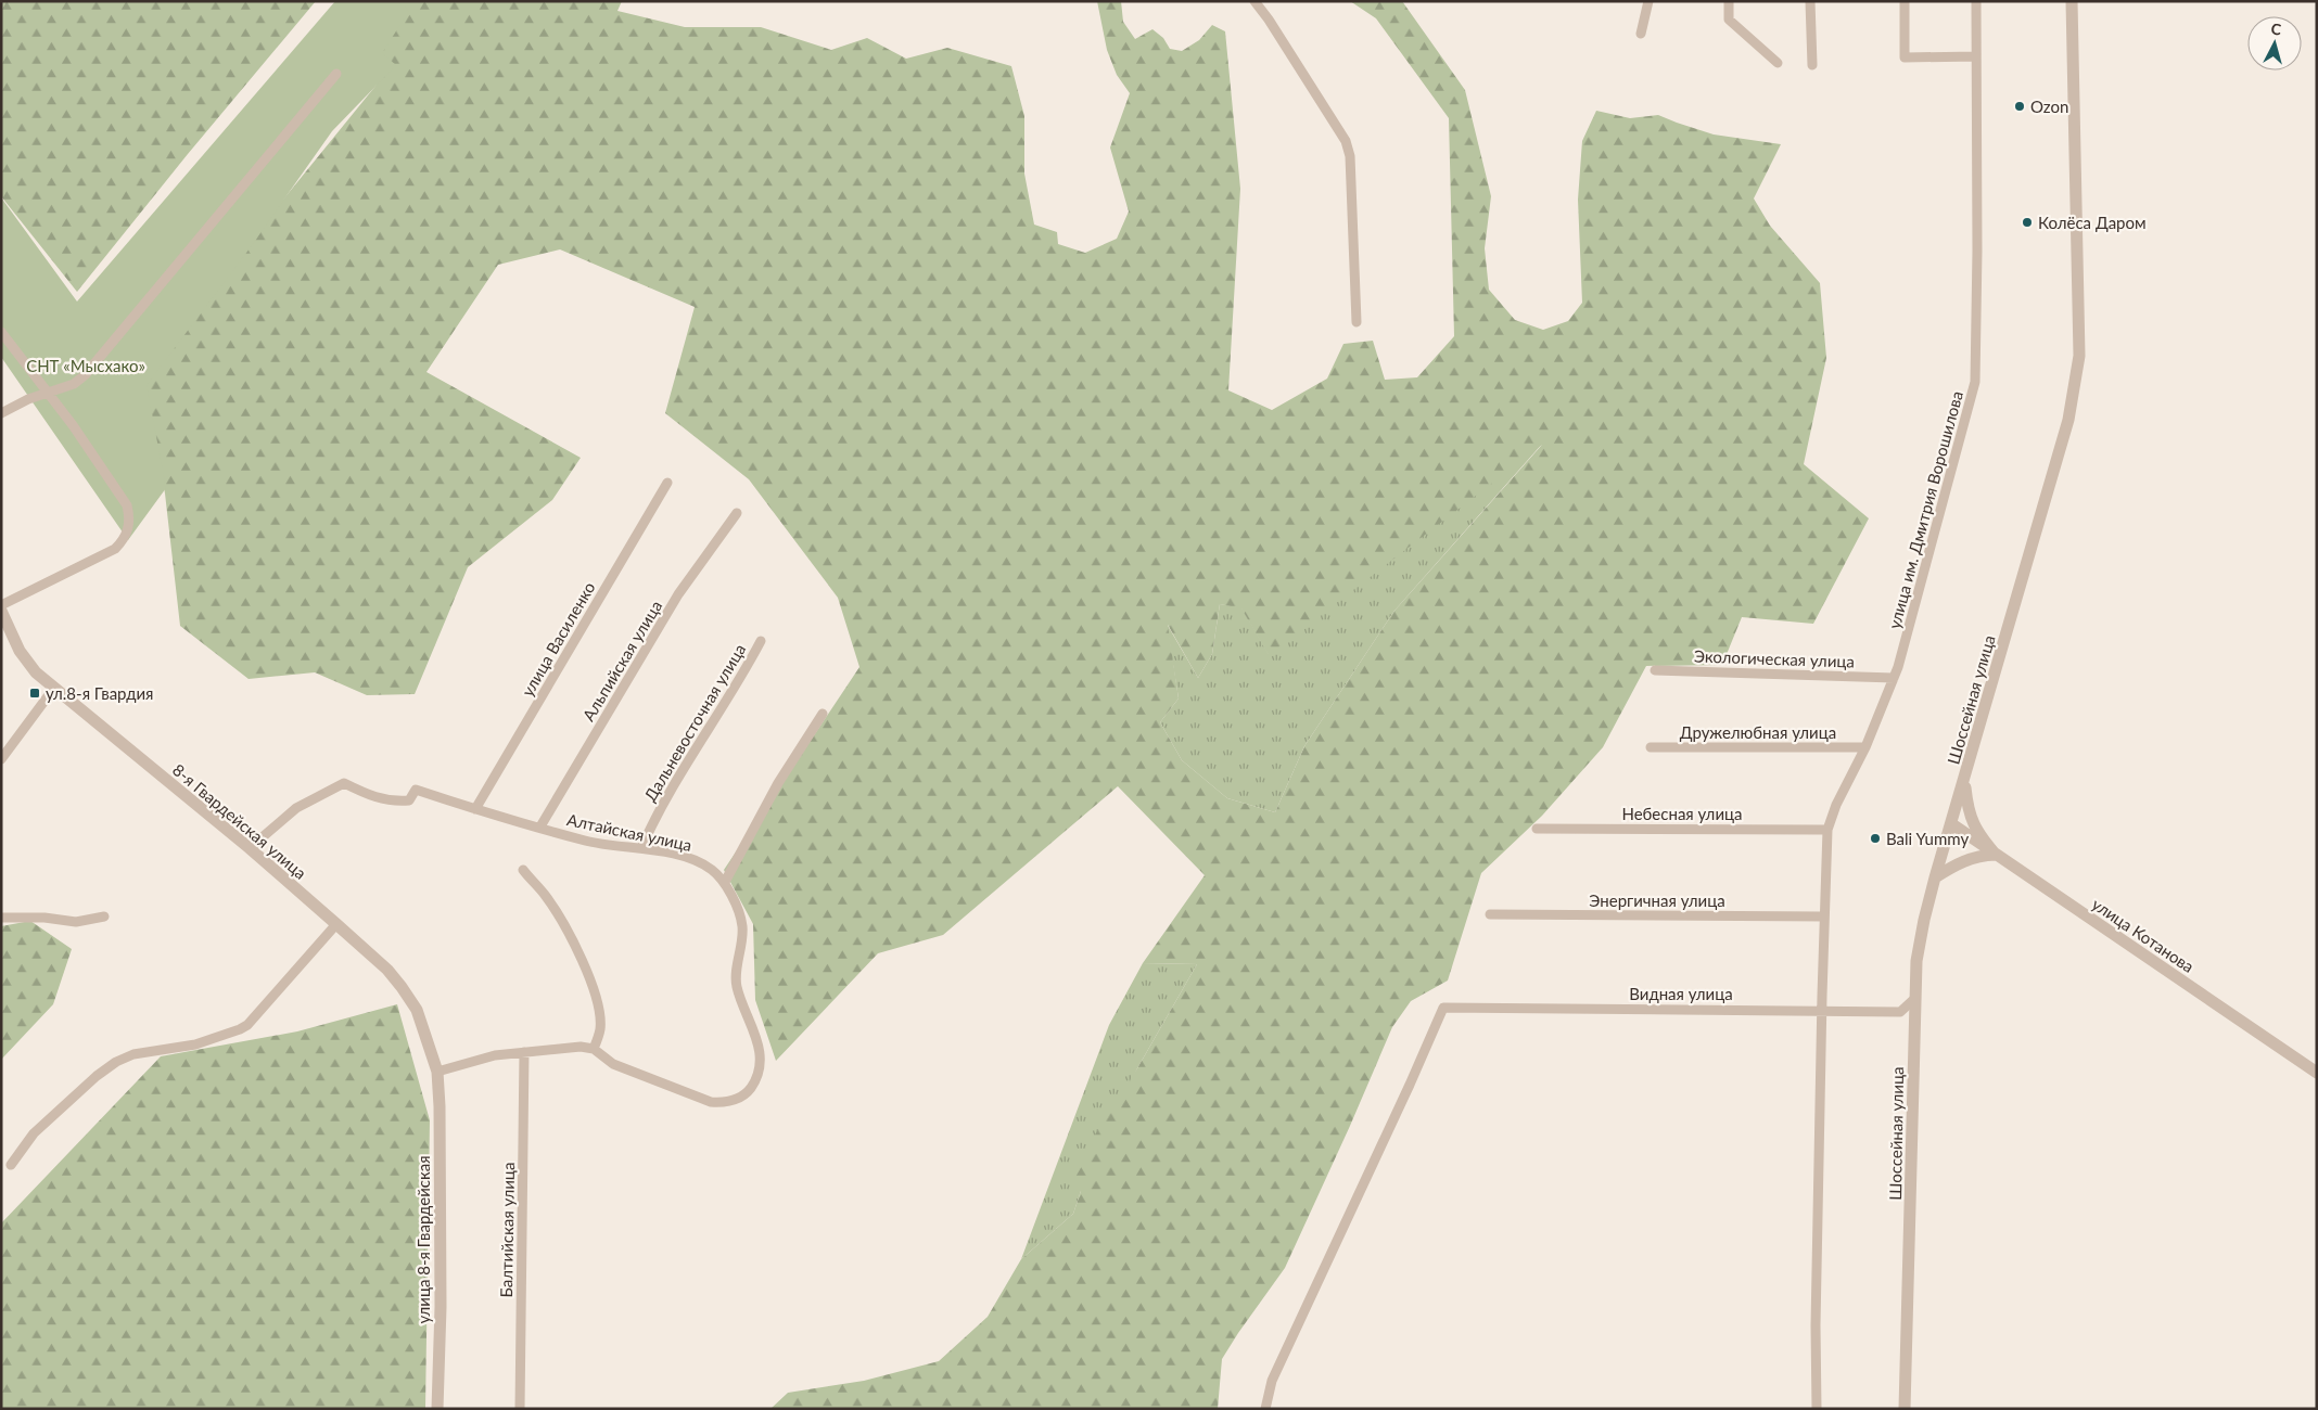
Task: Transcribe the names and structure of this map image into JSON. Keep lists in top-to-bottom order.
{
  "streets": {
    "street": [
      "улица им. Дмитрия Ворошилова",
      "улица Василенко",
      "Экологическая улица",
      "Альпийская улица",
      "Шоссейная улица",
      "Дальневосточная улица",
      "Дружелюбная улица",
      "Небесная улица",
      "8-я Гвардейская улица",
      "Алтайская улица",
      "Энергичная улица",
      "улица Котанова",
      "Видная улица",
      "Балтийская улица",
      "улица 8-я Гвардейская"
    ]
  },
  "crossings": [
    ["улица им. Дмитрия Ворошилова", "Экологическая улица"],
    ["улица им. Дмитрия Ворошилова", "Дружелюбная улица"],
    ["улица им. Дмитрия Ворошилова", "Небесная улица"],
    ["улица им. Дмитрия Ворошилова", "Энергичная улица"],
    ["улица им. Дмитрия Ворошилова", "Видная улица"],
    ["улица Василенко", "Алтайская улица"],
    ["Альпийская улица", "Алтайская улица"],
    ["Шоссейная улица", "улица Котанова"],
    ["Шоссейная улица", "Видная улица"],
    ["Дальневосточная улица", "Алтайская улица"],
    ["8-я Гвардейская улица", "Алтайская улица"],
    ["8-я Гвардейская улица", "улица 8-я Гвардейская"]
  ],
  "parks": ["СНТ «Мысхако»"],
  "places": {
    "other": ["Ozon", "Колёса Даром", "Bali Yummy"],
    "transit": ["ул.8-я Гвардия"]
  },
  "north": "top"
}
